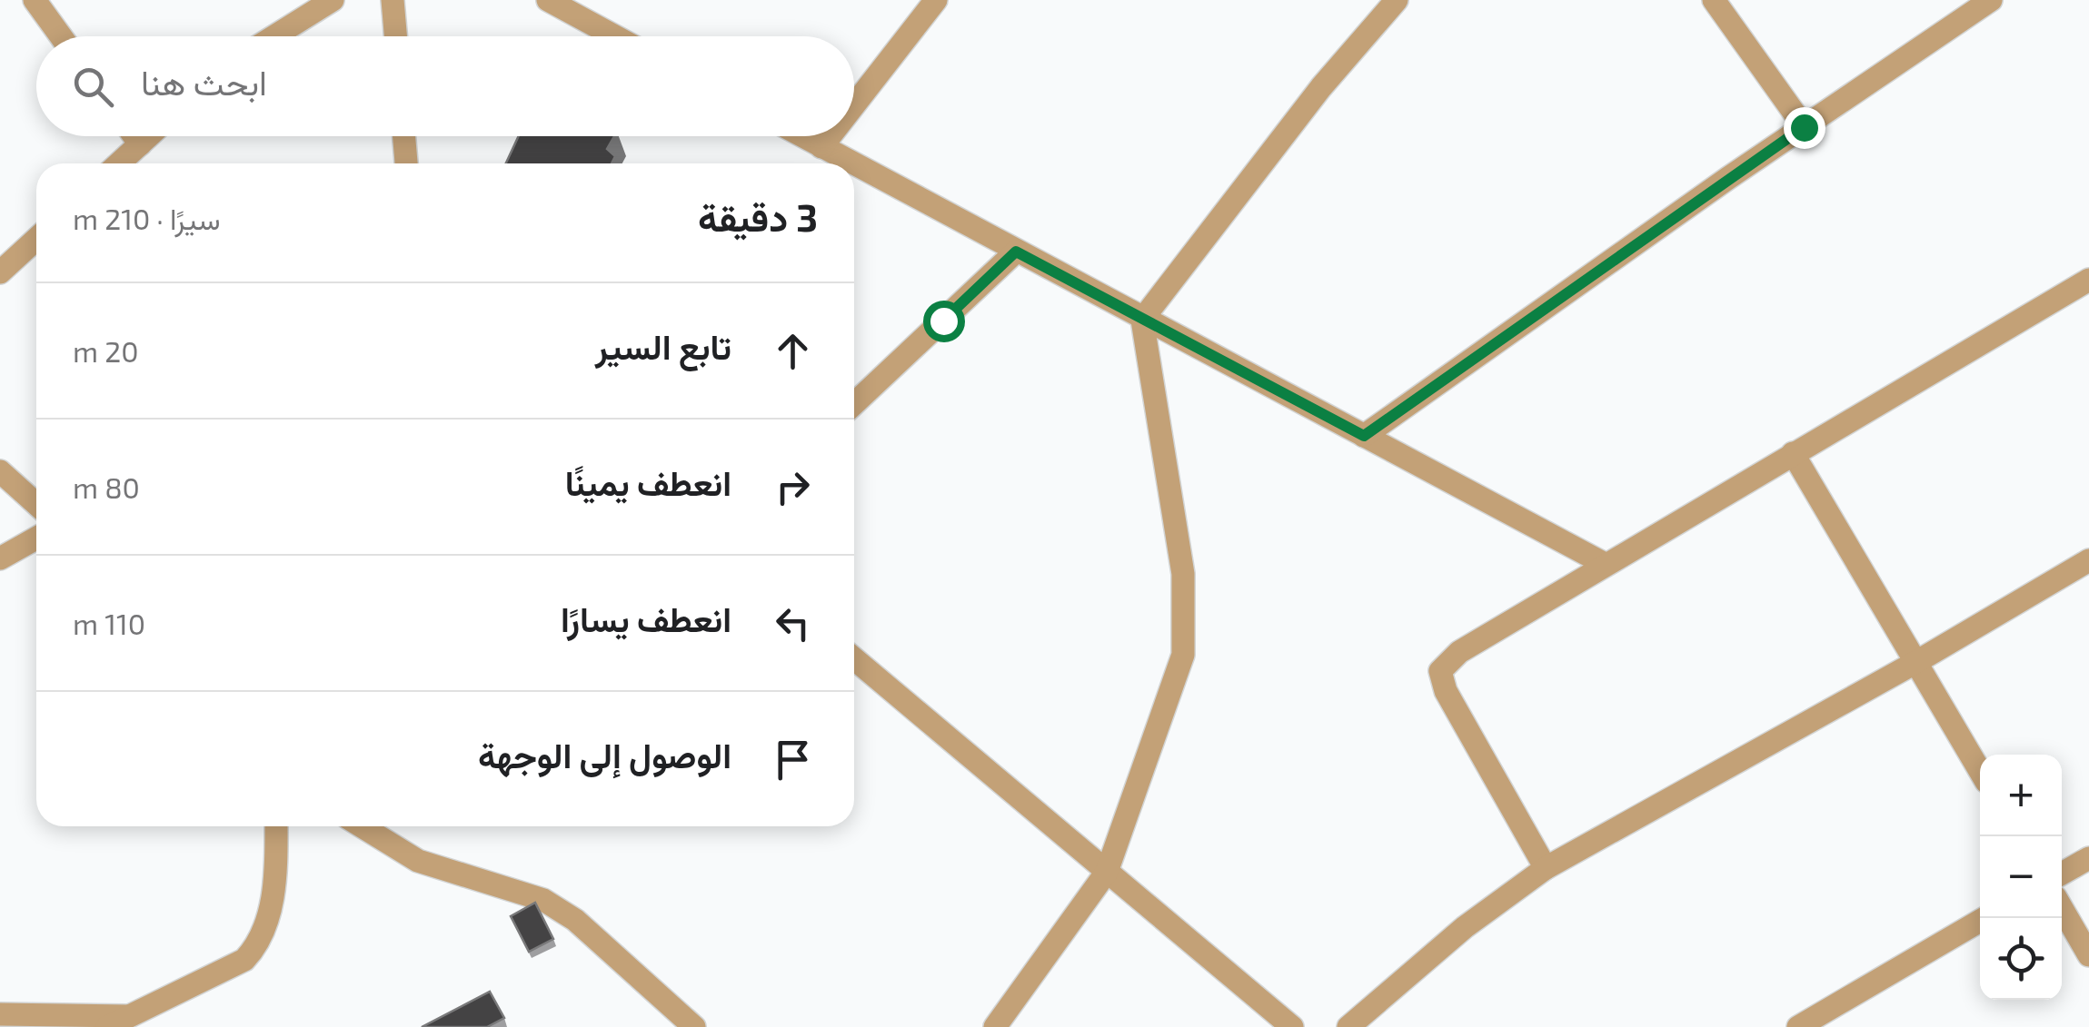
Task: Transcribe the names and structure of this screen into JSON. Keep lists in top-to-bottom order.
{
  "page": {
    "search": "ابحث هنا",
    "heading": ["3 دقيقة", "سيرًا · 210 m"],
    "list": [
      ["تابع السير", "20 m"],
      ["انعطف يمينًا", "80 m"],
      ["انعطف يسارًا", "110 m"],
      "الوصول إلى الوجهة"
    ],
    "map_buttons": ["+", "−"]
  }
}
